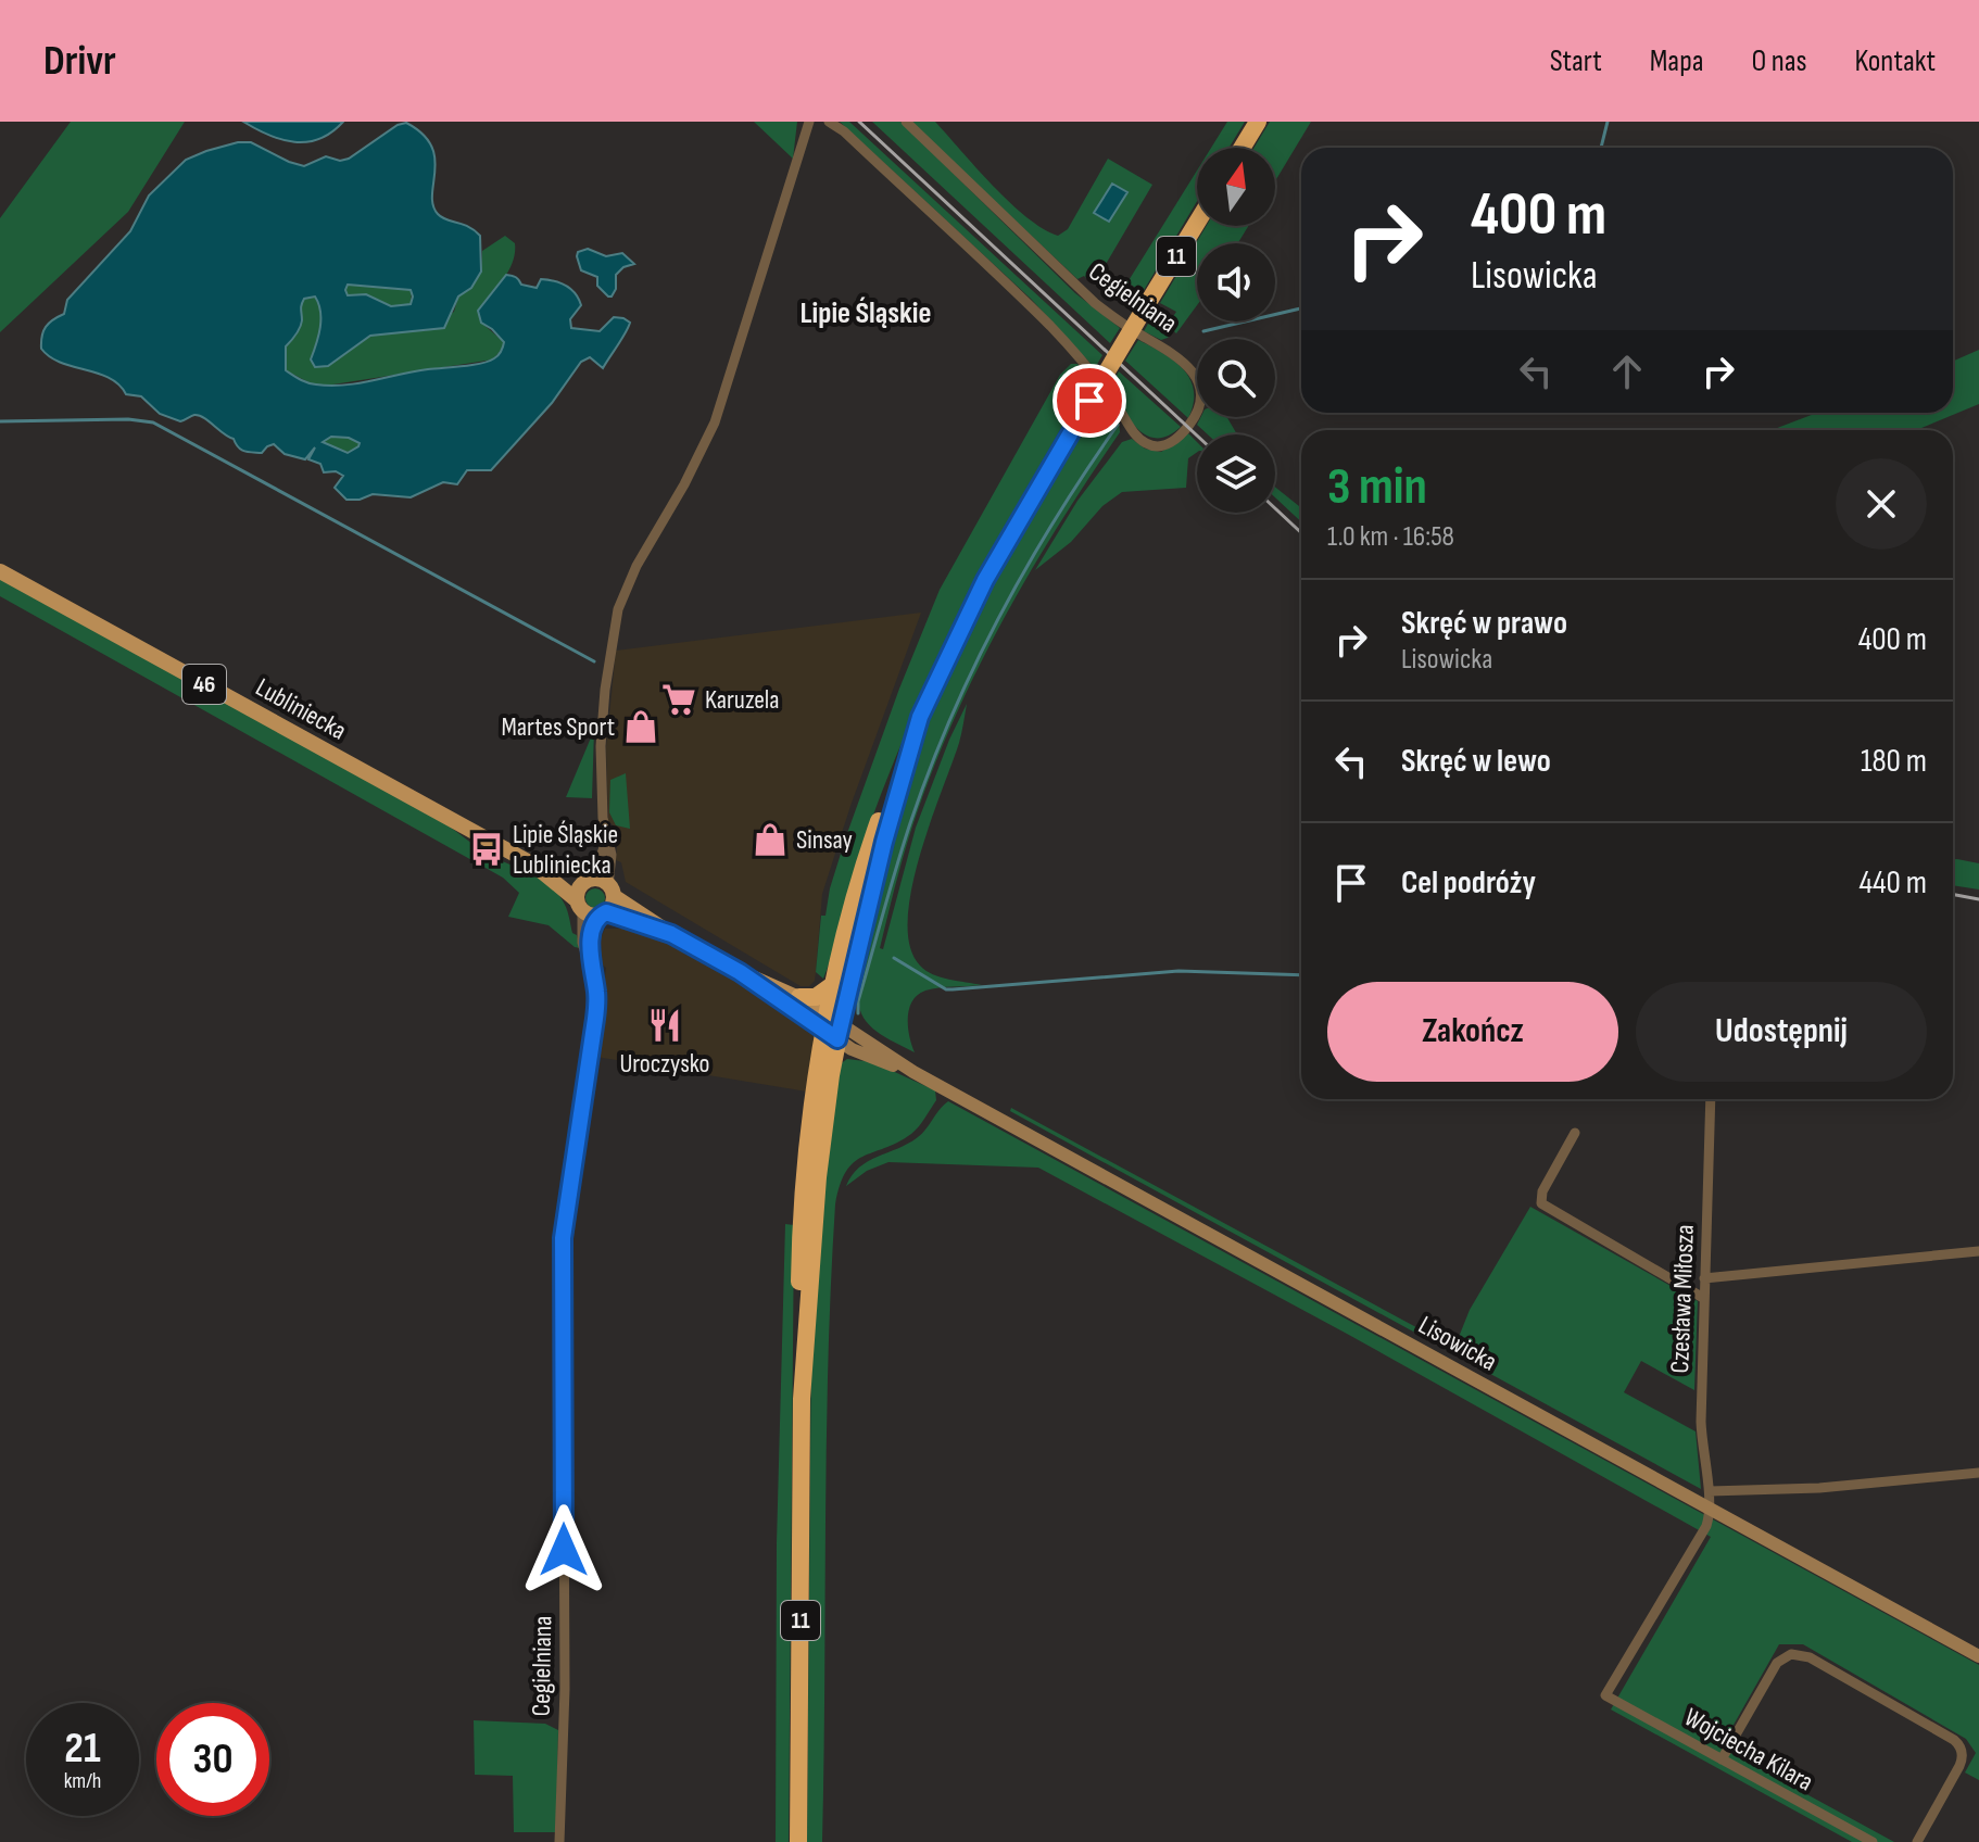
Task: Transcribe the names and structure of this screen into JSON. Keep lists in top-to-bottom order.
{
  "streets": {
    "highway": ["11"],
    "main road": ["46", "Lubliniecka", "Lisowicka"],
    "street": ["Cegielniana", "Czesława Miłosza", "Wojciecha Kilara"]
  },
  "crossings": [
    ["11", "Lisowicka"],
    ["Cegielniana", "46"],
    ["Cegielniana", "Lubliniecka"],
    ["Cegielniana", "Lisowicka"],
    ["46", "Lubliniecka"],
    ["46", "Lisowicka"],
    ["Lubliniecka", "Lisowicka"],
    ["Czesława Miłosza", "Lisowicka"],
    ["Czesława Miłosza", "Wojciecha Kilara"],
    ["Lisowicka", "Wojciecha Kilara"]
  ],
  "districts": ["Lipie Śląskie"],
  "places": {
    "supermarket": ["Karuzela"],
    "shop": ["Martes Sport", "Sinsay"],
    "bus stop": ["Lipie Śląskie Lubliniecka"],
    "restaurant": ["Uroczysko"]
  },
  "north": "top",
  "page": {
    "header": "Drivr",
    "nav": [
      "Start",
      "Mapa",
      "O nas",
      "Kontakt"
    ],
    "turn": ["400 m", "Lisowicka"],
    "heading": ["3 min", "1.0 km · 16:58"],
    "list": [
      {
        "name": "Skręć w prawo",
        "note": "Lisowicka",
        "value": "400 m"
      },
      {
        "name": "Skręć w lewo",
        "value": "180 m"
      },
      {
        "name": "Cel podróży",
        "value": "440 m"
      }
    ],
    "buttons": ["Zakończ", "Udostępnij"],
    "speed": "21 km/h",
    "limit": "30"
  }
}
